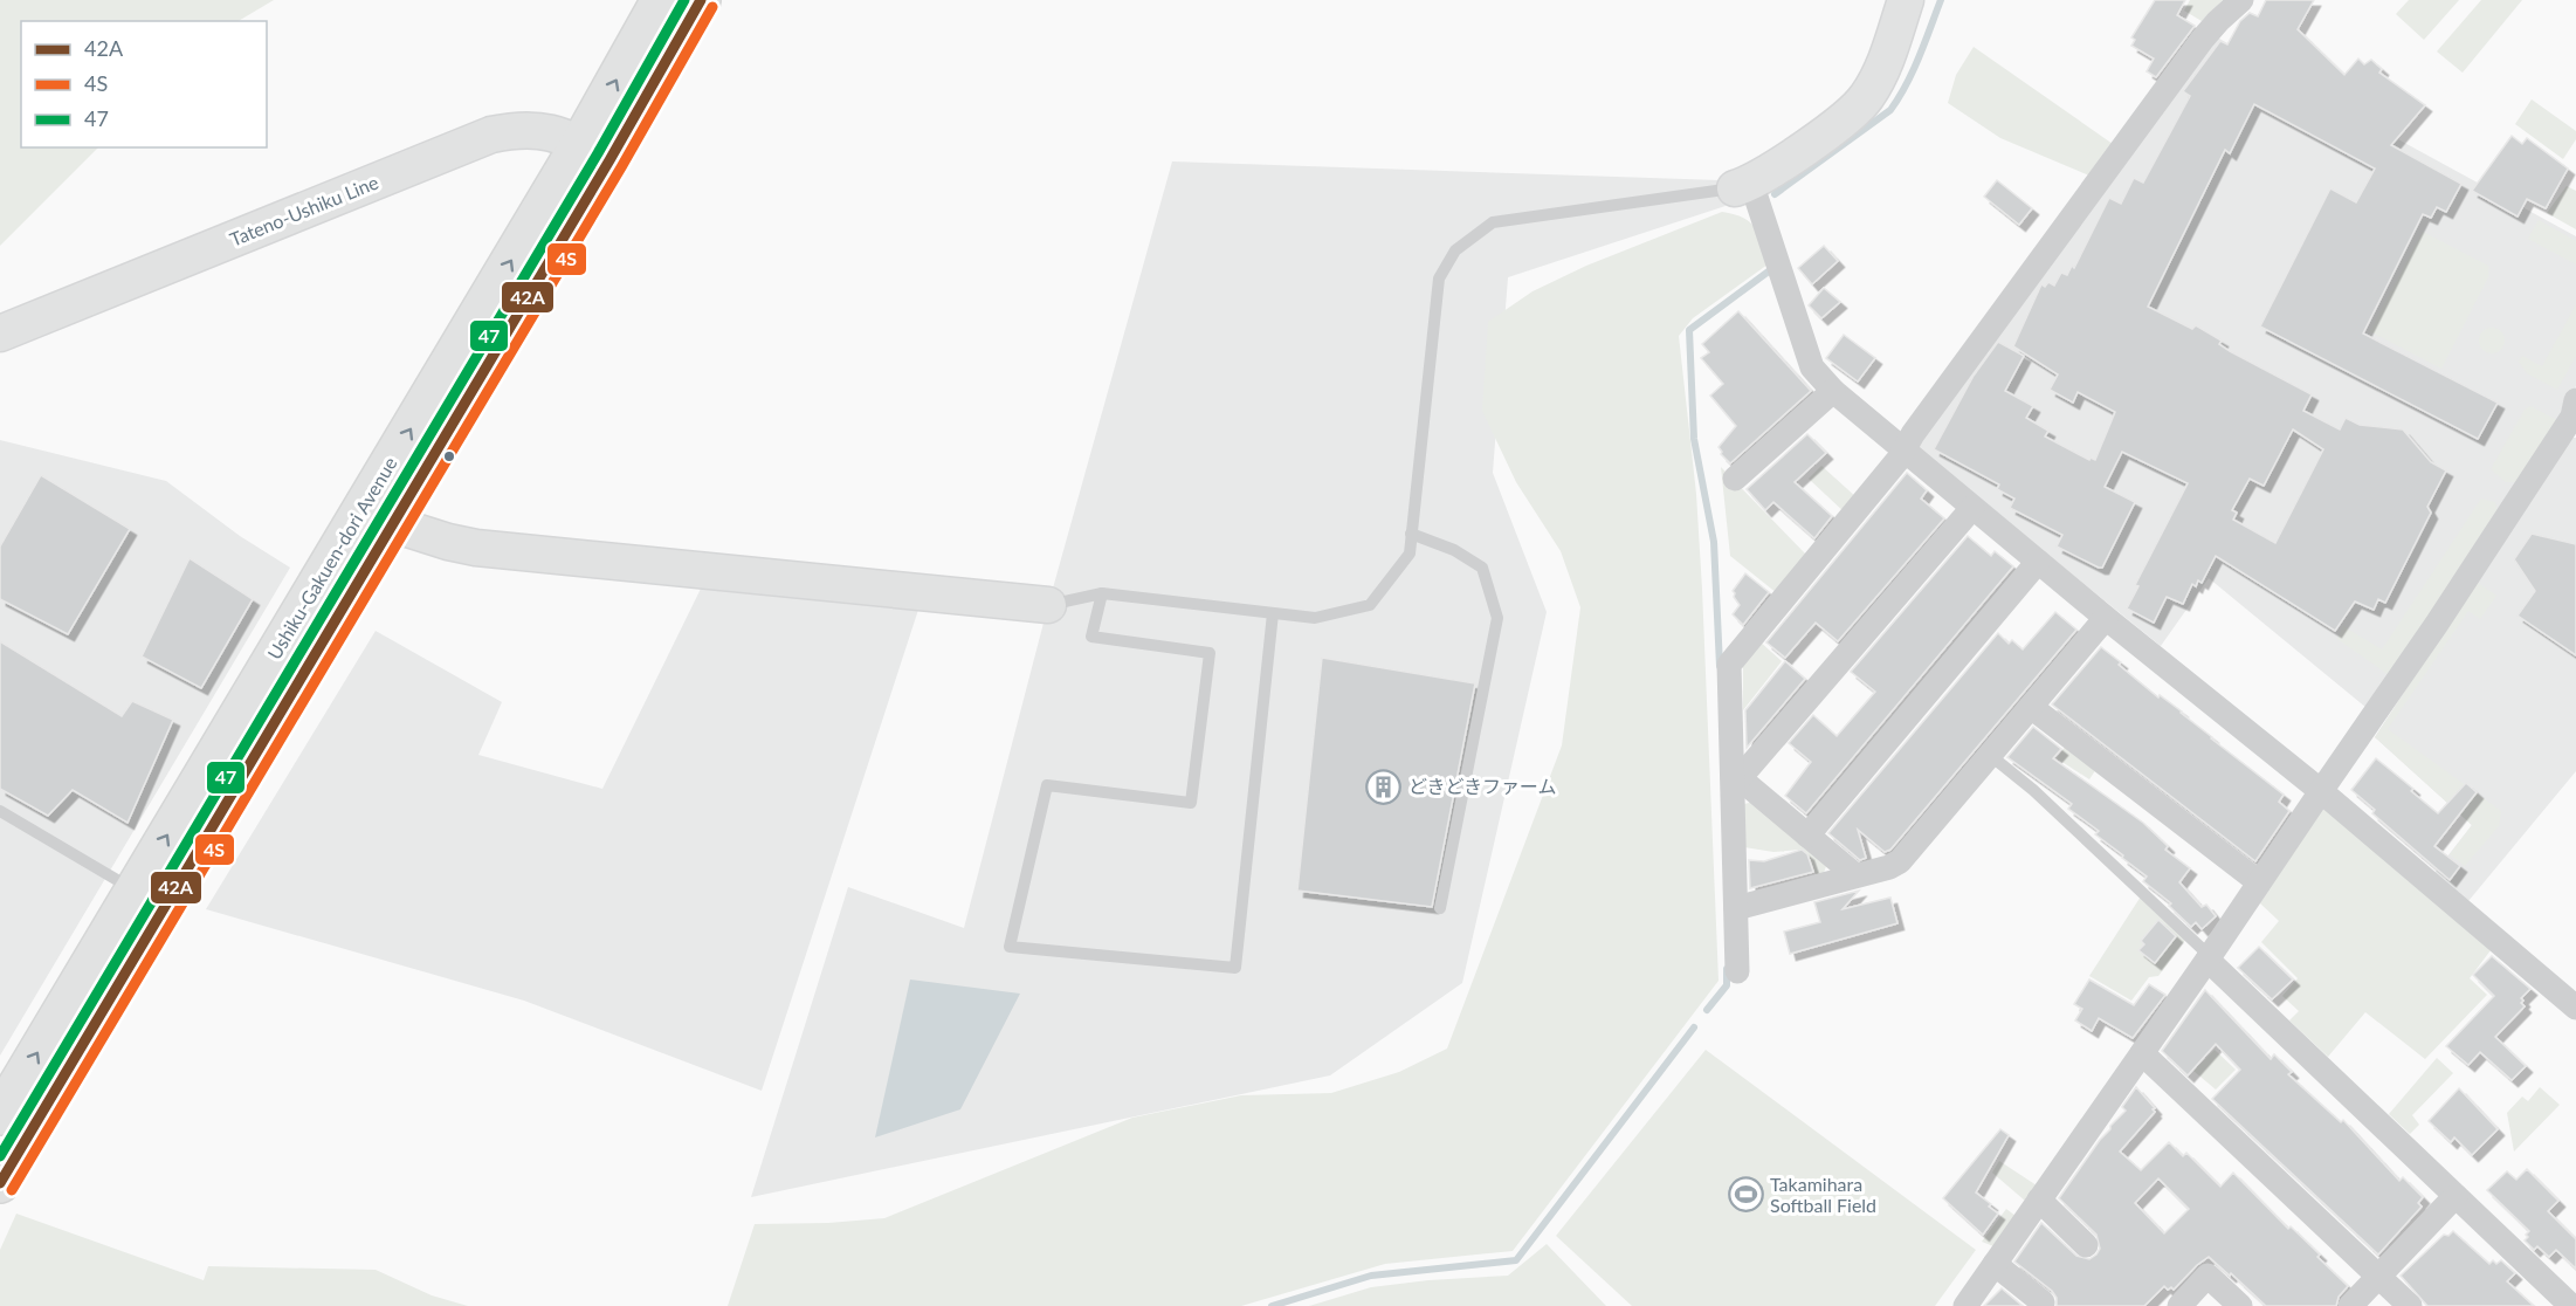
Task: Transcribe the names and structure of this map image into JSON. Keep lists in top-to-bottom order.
{
  "streets": {
    "highway": ["Ushiku-Gakuen-dori Avenue"],
    "street": ["Tateno-Ushiku Line"]
  },
  "crossings": [
    ["Tateno-Ushiku Line", "Ushiku-Gakuen-dori Avenue"]
  ],
  "places": {
    "building": ["どきどきファーム"],
    "sports": ["Takamihara Softball Field"]
  },
  "lines": ["transit line 42A", "transit line 47", "transit line 4S"],
  "legend": ["42A", "4S", "47"]
}
